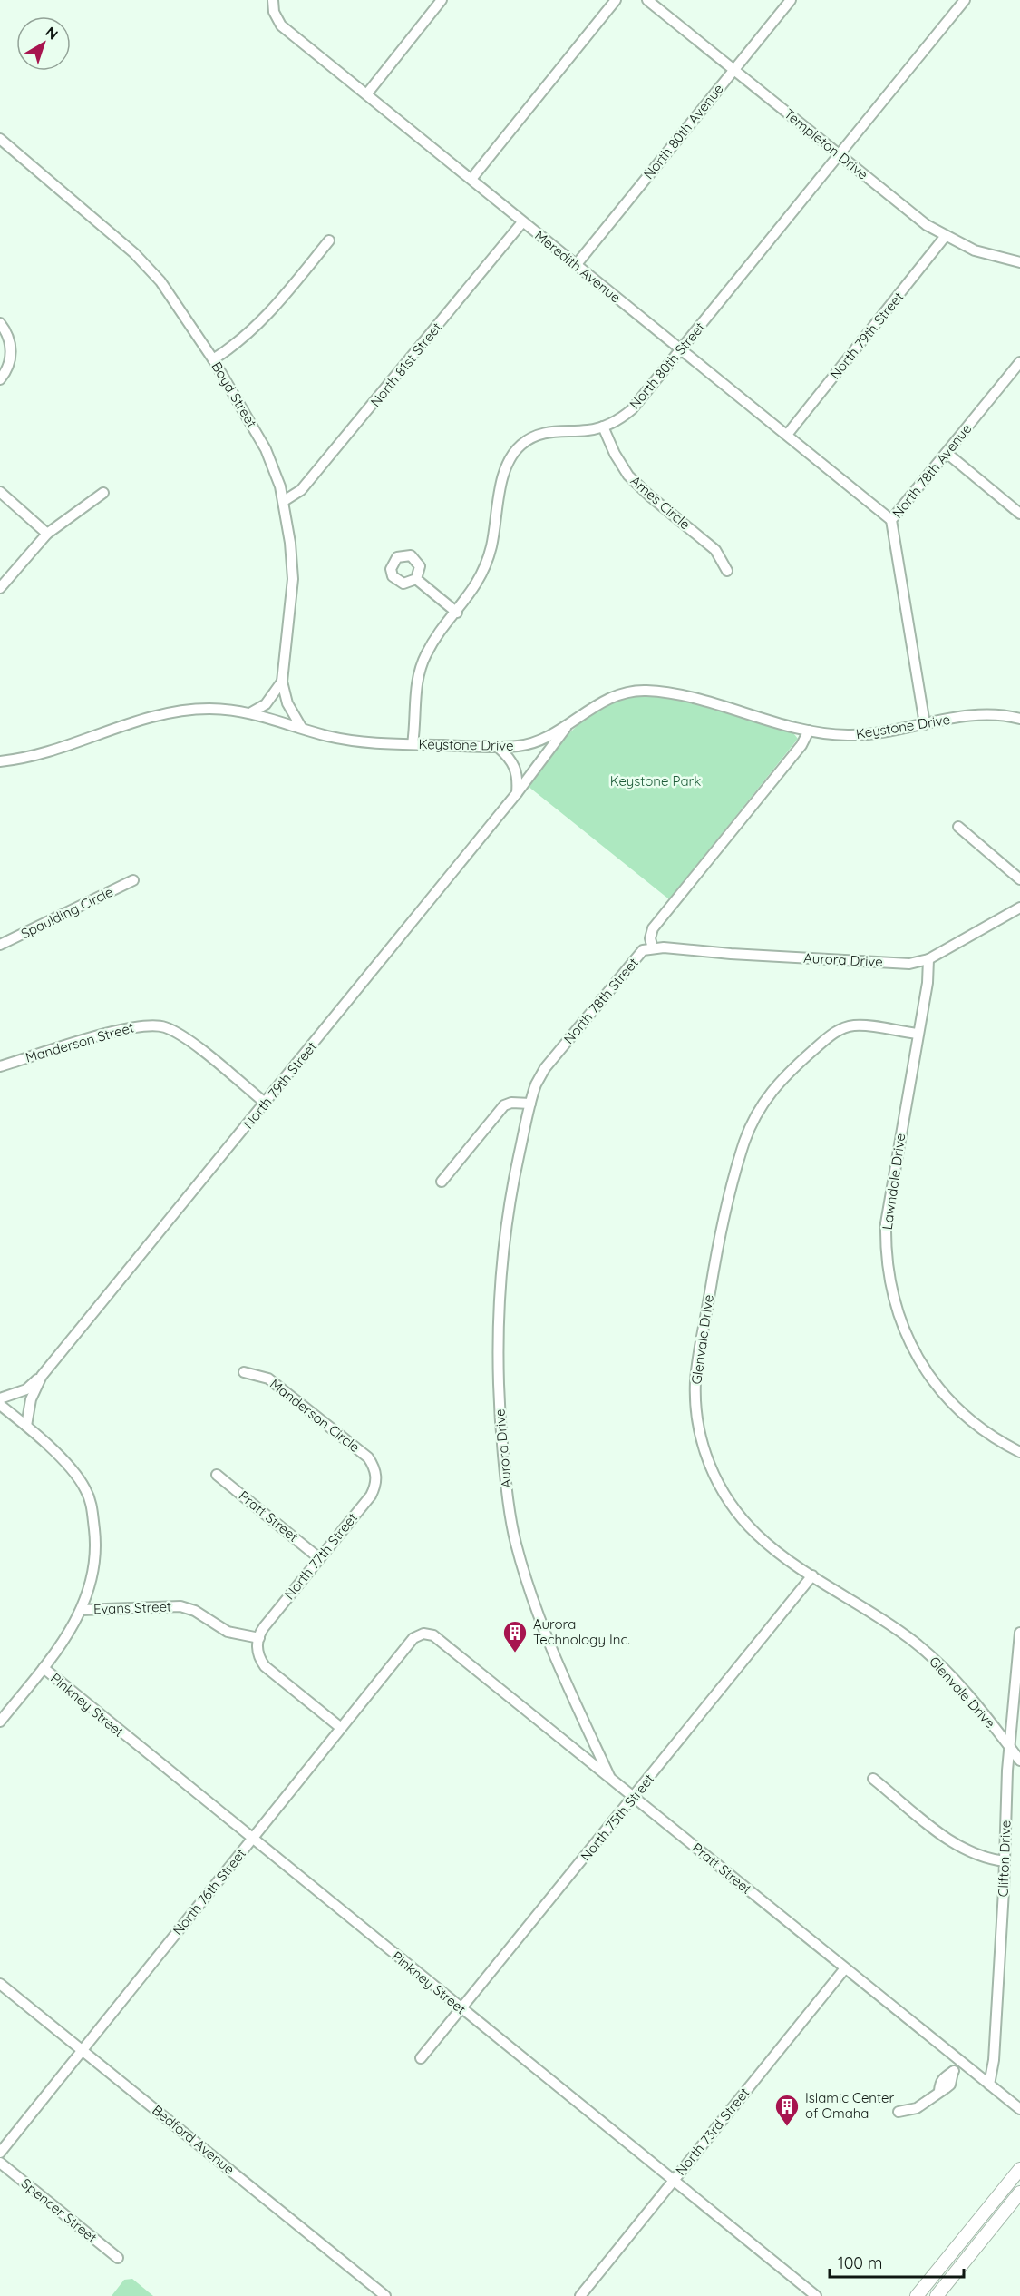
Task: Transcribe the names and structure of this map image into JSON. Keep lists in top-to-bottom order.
{
  "streets": {
    "street": [
      "North 80th Avenue",
      "Templeton Drive",
      "Meredith Avenue",
      "North 79th Street",
      "North 81st Street",
      "North 80th Street",
      "Boyd Street",
      "North 78th Avenue",
      "Ames Circle",
      "Keystone Drive",
      "Spaulding Circle",
      "Aurora Drive",
      "North 78th Street",
      "Manderson Street",
      "Lawndale Drive",
      "Glenvale Drive",
      "Manderson Circle",
      "Pratt Street",
      "North 77th Street",
      "Evans Street",
      "Pinkney Street",
      "North 75th Street",
      "Clifton Drive",
      "North 76th Street",
      "North 73rd Street",
      "Bedford Avenue",
      "Spencer Street"
    ]
  },
  "crossings": [
    ["North 80th Avenue", "Templeton Drive"],
    ["North 80th Avenue", "Meredith Avenue"],
    ["Templeton Drive", "North 79th Street"],
    ["Templeton Drive", "North 80th Street"],
    ["Meredith Avenue", "North 79th Street"],
    ["Meredith Avenue", "North 81st Street"],
    ["Meredith Avenue", "North 80th Street"],
    ["Meredith Avenue", "North 78th Avenue"],
    ["North 79th Street", "Keystone Drive"],
    ["North 79th Street", "Manderson Street"],
    ["North 79th Street", "Evans Street"],
    ["North 81st Street", "Boyd Street"],
    ["North 80th Street", "Ames Circle"],
    ["North 80th Street", "Keystone Drive"],
    ["Boyd Street", "Keystone Drive"],
    ["North 78th Avenue", "Keystone Drive"],
    ["Keystone Drive", "North 78th Street"],
    ["Aurora Drive", "North 78th Street"],
    ["Aurora Drive", "Lawndale Drive"],
    ["Aurora Drive", "Pratt Street"],
    ["Lawndale Drive", "Glenvale Drive"],
    ["Glenvale Drive", "North 75th Street"],
    ["Glenvale Drive", "Clifton Drive"],
    ["Manderson Circle", "North 77th Street"],
    ["Pratt Street", "North 77th Street"],
    ["Pratt Street", "North 75th Street"],
    ["Pratt Street", "Clifton Drive"],
    ["Pratt Street", "North 76th Street"],
    ["Pratt Street", "North 73rd Street"],
    ["North 77th Street", "Evans Street"],
    ["Pinkney Street", "North 75th Street"],
    ["Pinkney Street", "North 76th Street"],
    ["Pinkney Street", "North 73rd Street"],
    ["North 76th Street", "Bedford Avenue"]
  ],
  "parks": ["Keystone Park"],
  "places": {
    "building": ["Aurora Technology Inc.", "Islamic Center of Omaha"]
  },
  "scale_bar": "100 m",
  "north": "top right"
}
